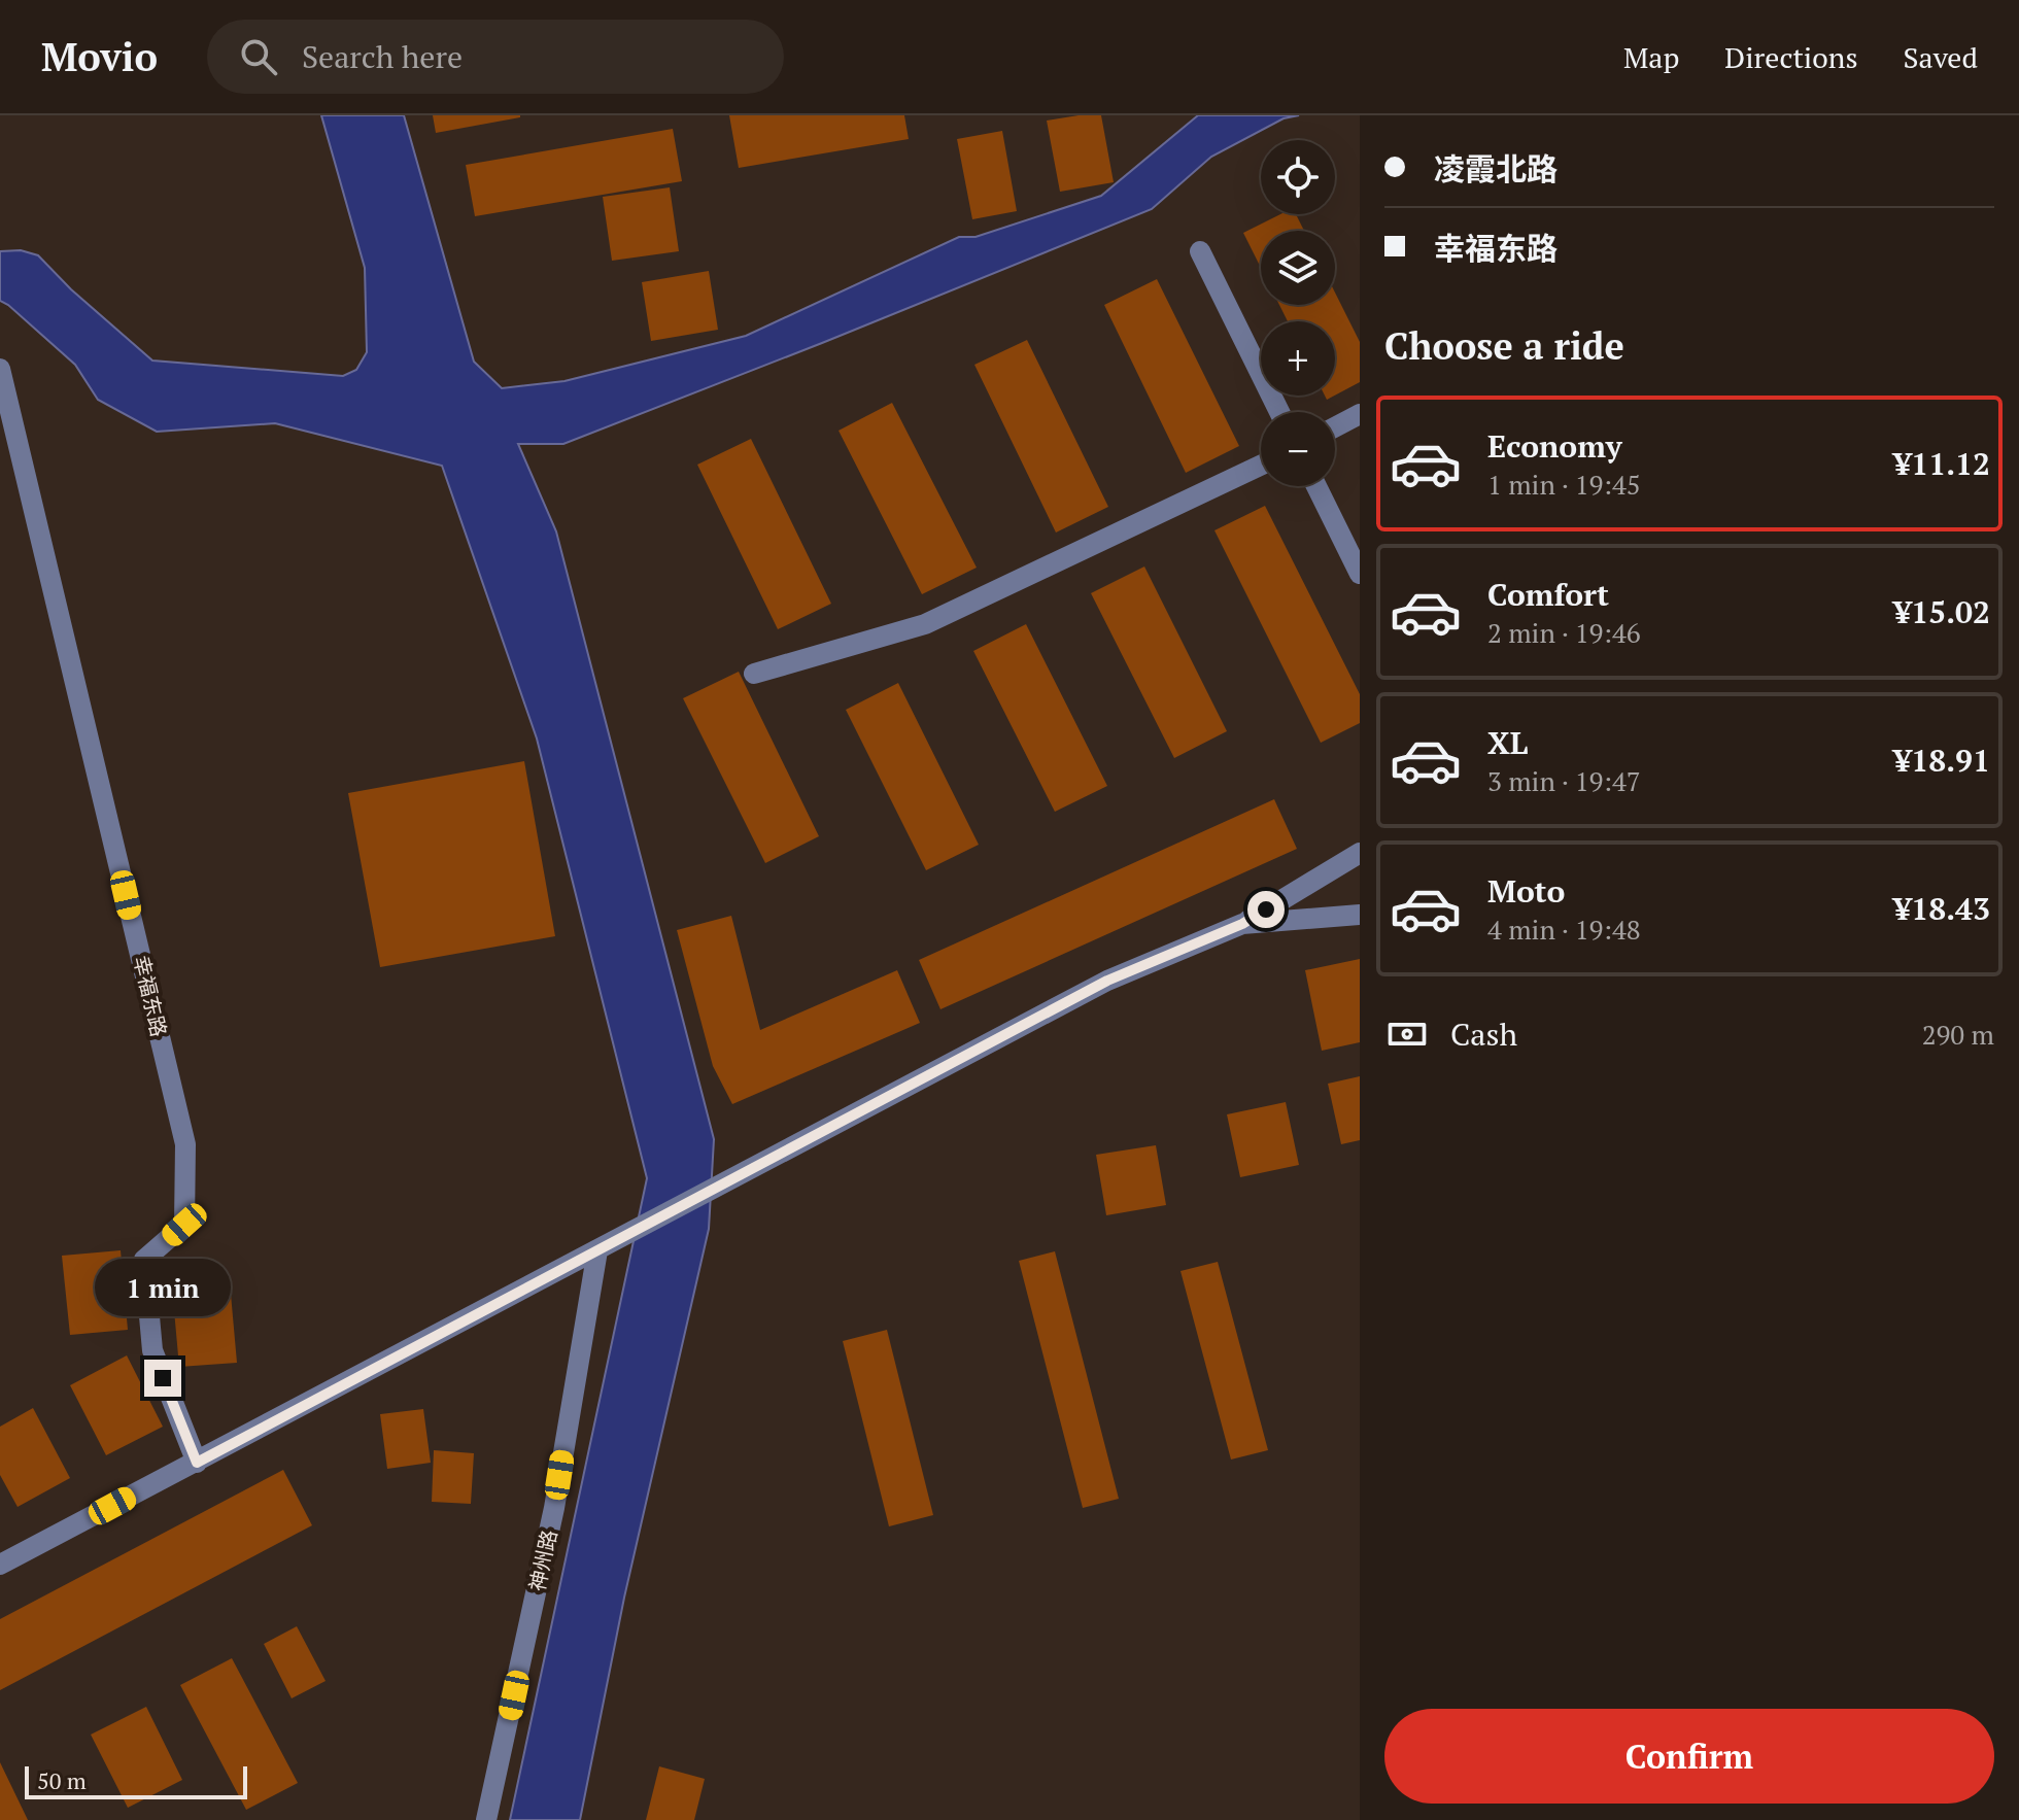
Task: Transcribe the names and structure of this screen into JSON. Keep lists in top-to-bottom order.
{
  "streets": {
    "street": ["幸福东路", "神州路"]
  },
  "scale_bar": "50 m",
  "page": {
    "header": "Movio",
    "search": "Search here",
    "nav": ["Map", "Directions", "Saved"],
    "banner": ["凌霞北路", "幸福东路"],
    "map_buttons": ["+", "−"],
    "heading": "Choose a ride",
    "list": [
      {
        "name": "Economy",
        "note": "1 min · 19:45",
        "value": "¥11.12"
      },
      {
        "name": "Comfort",
        "note": "2 min · 19:46",
        "value": "¥15.02"
      },
      {
        "name": "XL",
        "note": "3 min · 19:47",
        "value": "¥18.91"
      },
      {
        "name": "Moto",
        "note": "4 min · 19:48",
        "value": "¥18.43"
      }
    ],
    "pay": ["Cash", "290 m"],
    "bubble": "1 min",
    "buttons": "Confirm",
    "scale": "50 m"
  }
}
